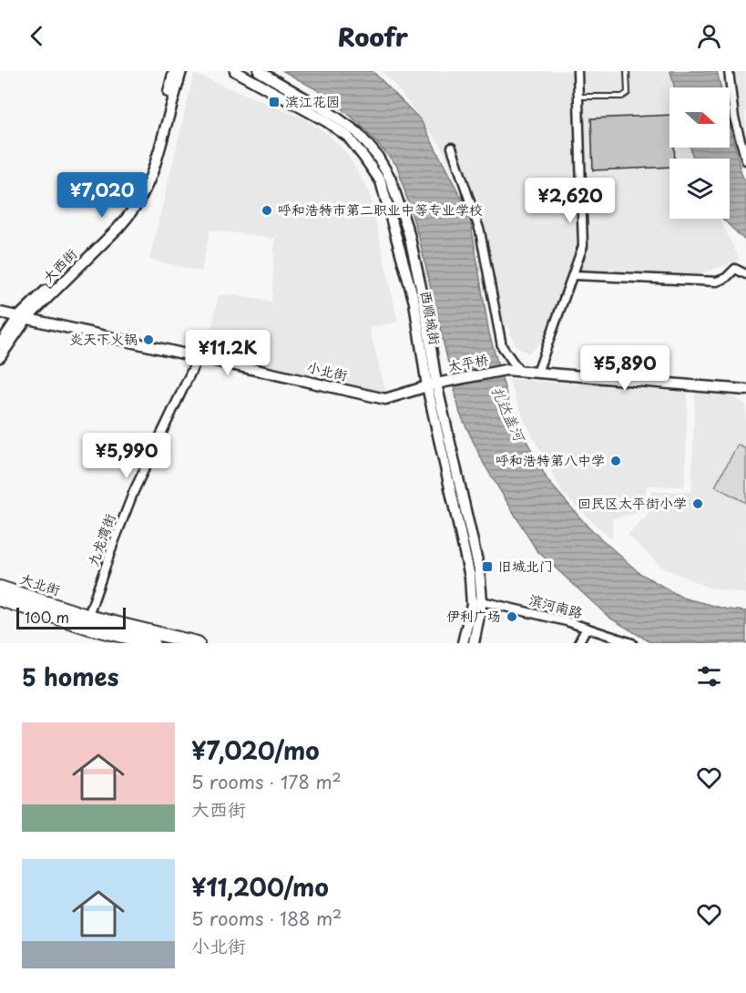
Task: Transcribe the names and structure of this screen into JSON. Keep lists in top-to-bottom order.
{
  "streets": {
    "highway": ["大北街"],
    "main road": [
      "大西街",
      "西顺城街",
      "太平桥",
      "小北街"
    ],
    "street": ["九龙湾街", "滨河南路"]
  },
  "crossings": [
    ["大西街", "小北街"],
    ["西顺城街", "太平桥"],
    ["西顺城街", "小北街"],
    ["西顺城街", "滨河南路"],
    ["太平桥", "小北街"],
    ["小北街", "九龙湾街"],
    ["九龙湾街", "大北街"]
  ],
  "water": ["扎达盖河"],
  "places": {
    "transit": ["滨江花园", "旧城北门"],
    "other": [
      "呼和浩特市第二职业中等专业学校",
      "炎天下火锅",
      "呼和浩特第八中学",
      "回民区太平街小学",
      "伊利广场"
    ]
  },
  "scale_bar": "100 m",
  "north": "right",
  "page": {
    "header": "Roofr",
    "price": [
      "¥7,020",
      "¥2,620",
      "¥11.2K",
      "¥5,890",
      "¥5,990"
    ],
    "scale": "100 m",
    "heading": "5 homes",
    "list": [
      {
        "name": "¥7,020/mo",
        "note": "5 rooms · 178 m² · 大西街"
      },
      {
        "name": "¥11,200/mo",
        "note": "5 rooms · 188 m² · 小北街"
      }
    ]
  }
}
